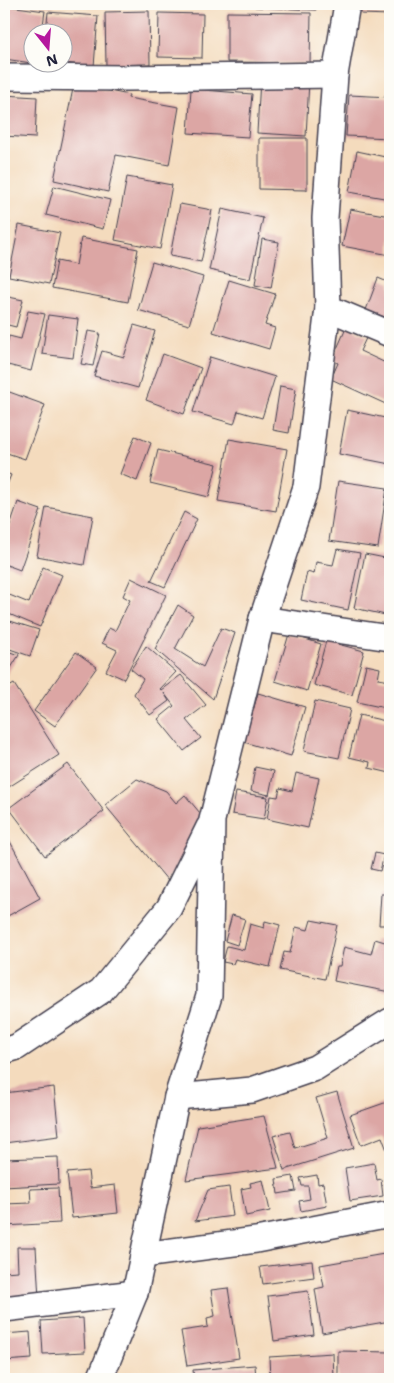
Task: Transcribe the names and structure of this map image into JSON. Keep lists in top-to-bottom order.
{
  "north": "bottom"
}
